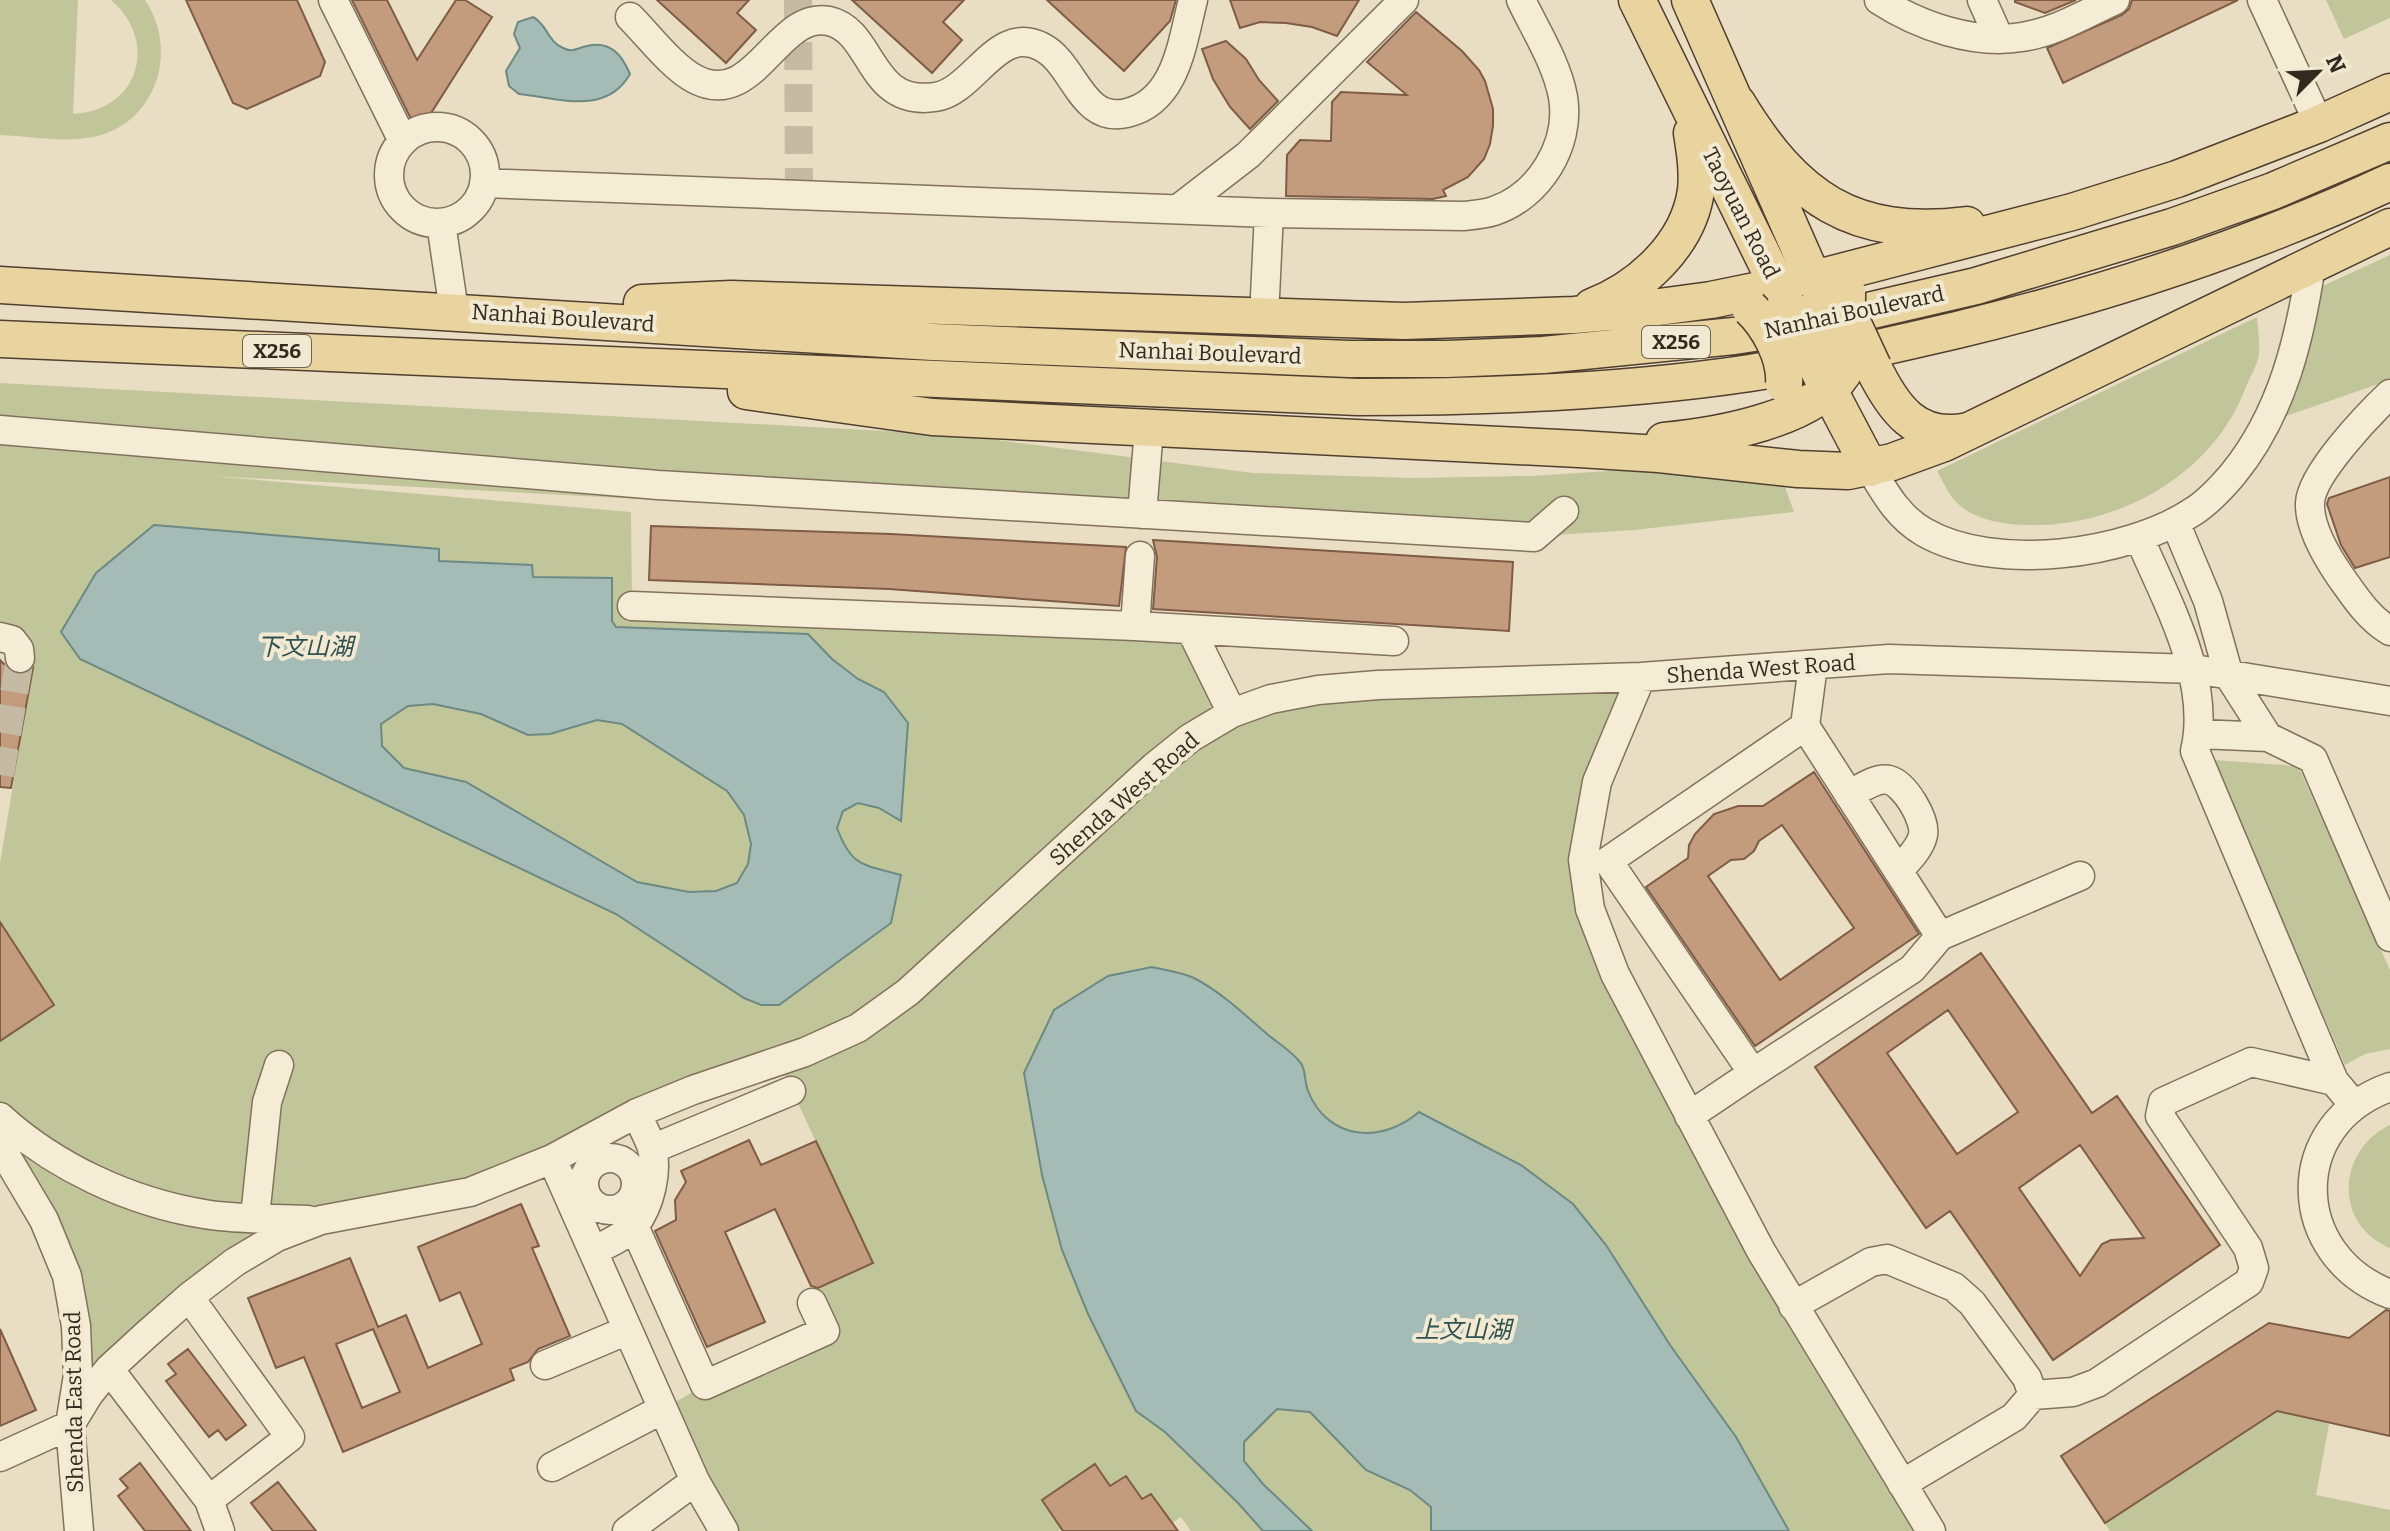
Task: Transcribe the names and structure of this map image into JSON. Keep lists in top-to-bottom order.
{
  "streets": {
    "main road": ["Taoyuan Road", "Nanhai Boulevard", "X256"],
    "street": ["Shenda West Road", "Shenda East Road"]
  },
  "crossings": [
    ["Shenda West Road", "Shenda East Road"]
  ],
  "water": ["下文山湖", "上文山湖"],
  "north": "top right"
}
